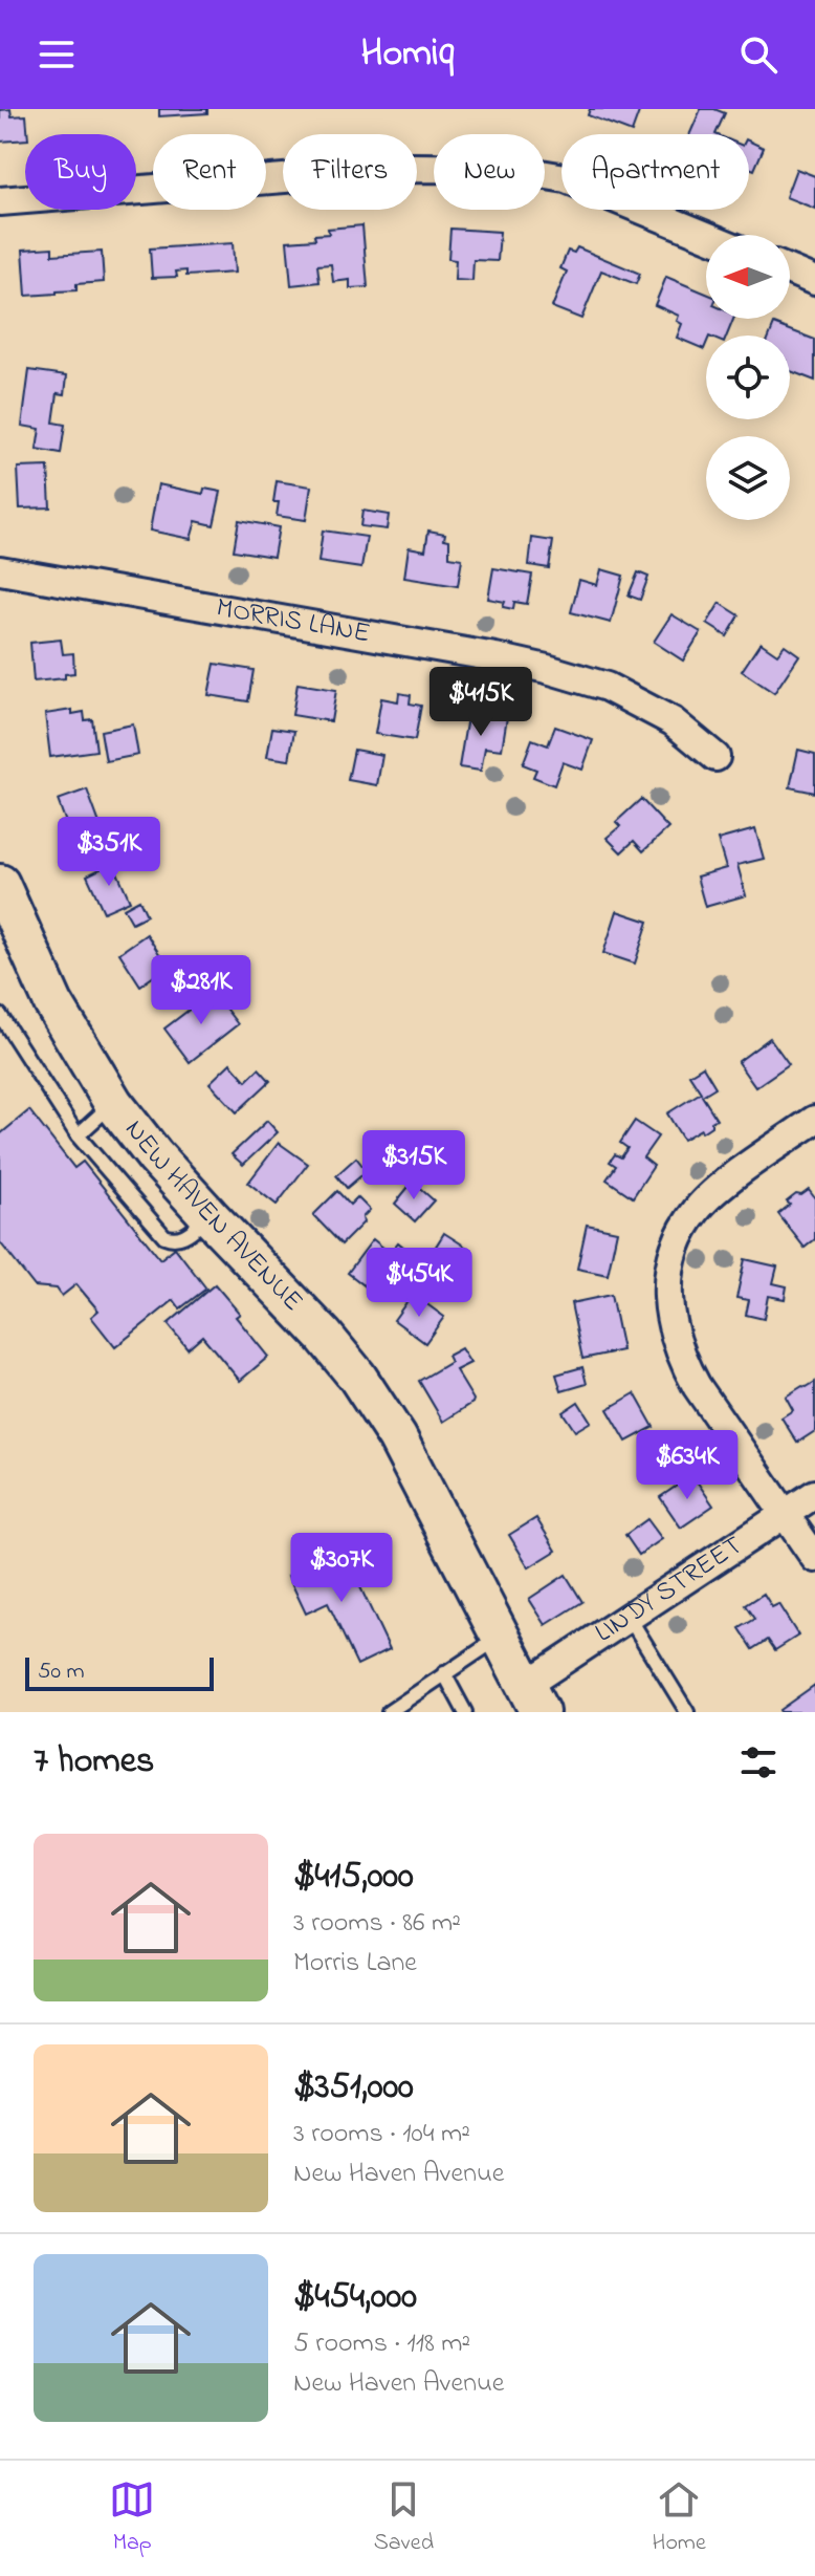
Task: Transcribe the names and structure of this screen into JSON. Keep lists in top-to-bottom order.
{
  "streets": {
    "main road": ["NEW HAVEN AVENUE"],
    "street": ["MORRIS LANE", "LINDY STREET"]
  },
  "crossings": [
    ["NEW HAVEN AVENUE", "LINDY STREET"]
  ],
  "scale_bar": "50 m",
  "north": "left",
  "page": {
    "header": "Homiq",
    "chip": [
      "Buy",
      "Rent",
      "Filters",
      "New",
      "Apartment"
    ],
    "price": [
      "$415K",
      "$351K",
      "$281K",
      "$315K",
      "$454K",
      "$634K",
      "$307K"
    ],
    "scale": "50 m",
    "heading": "7 homes",
    "list": [
      {
        "name": "$415,000",
        "note": "3 rooms · 86 m² · Morris Lane"
      },
      {
        "name": "$351,000",
        "note": "3 rooms · 104 m² · New Haven Avenue"
      },
      {
        "name": "$454,000",
        "note": "5 rooms · 118 m² · New Haven Avenue"
      }
    ],
    "tabs": ["Map", "Saved", "Home"]
  }
}
